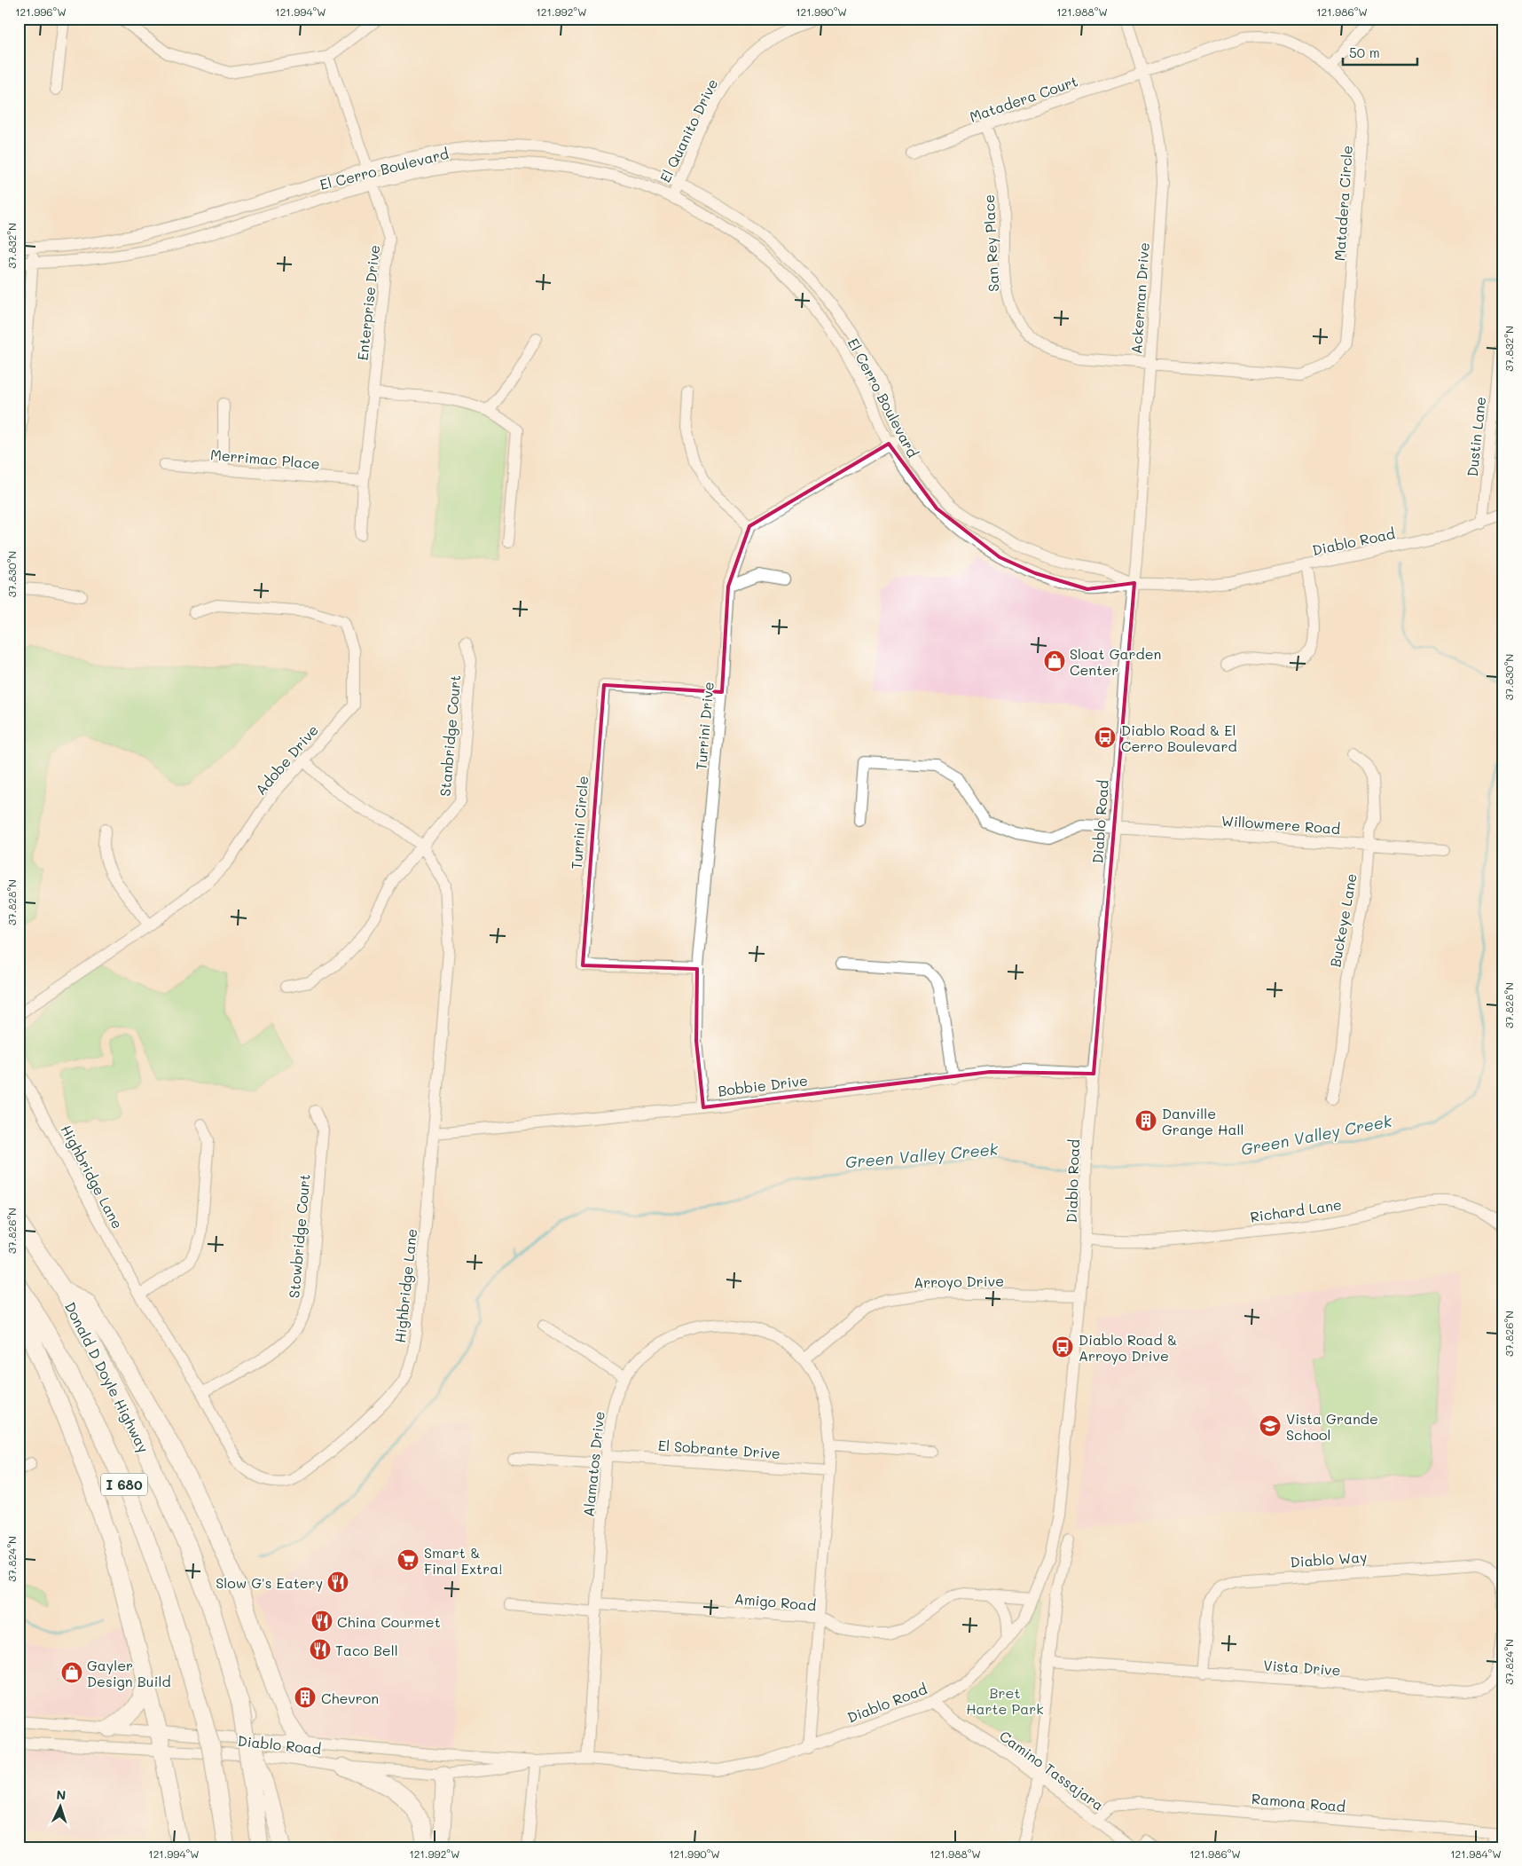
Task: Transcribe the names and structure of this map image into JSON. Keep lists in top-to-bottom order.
{
  "streets": {
    "highway": ["Donald D Doyle Highway", "I 680"],
    "street": [
      "Matadera Court",
      "El Quanito Drive",
      "El Cerro Boulevard",
      "Matadera Circle",
      "San Rey Place",
      "Ackerman Drive",
      "Enterprise Drive",
      "Dustin Lane",
      "Merrimac Place",
      "Diablo Road",
      "Turrini Drive",
      "Stanbridge Court",
      "Adobe Drive",
      "Turrini Circle",
      "Willowmere Road",
      "Buckeye Lane",
      "Bobbie Drive",
      "Highbridge Lane",
      "Richard Lane",
      "Stowbridge Court",
      "Arroyo Drive",
      "El Sobrante Drive",
      "Alamatos Drive",
      "Diablo Way",
      "Amigo Road",
      "Vista Drive",
      "Camino Tassajara",
      "Ramona Road"
    ]
  },
  "crossings": [
    ["Matadera Court", "Matadera Circle"],
    ["Matadera Court", "San Rey Place"],
    ["Matadera Court", "Ackerman Drive"],
    ["El Quanito Drive", "El Cerro Boulevard"],
    ["El Cerro Boulevard", "Ackerman Drive"],
    ["El Cerro Boulevard", "Enterprise Drive"],
    ["El Cerro Boulevard", "Diablo Road"],
    ["Matadera Circle", "San Rey Place"],
    ["Matadera Circle", "Ackerman Drive"],
    ["San Rey Place", "Ackerman Drive"],
    ["Ackerman Drive", "Diablo Road"],
    ["Enterprise Drive", "Merrimac Place"],
    ["Dustin Lane", "Diablo Road"],
    ["Diablo Road", "Willowmere Road"],
    ["Diablo Road", "Bobbie Drive"],
    ["Diablo Road", "Richard Lane"],
    ["Diablo Road", "Arroyo Drive"],
    ["Diablo Road", "Alamatos Drive"],
    ["Diablo Road", "Amigo Road"],
    ["Diablo Road", "Camino Tassajara"],
    ["Turrini Drive", "Turrini Circle"],
    ["Turrini Drive", "Bobbie Drive"],
    ["Stanbridge Court", "Highbridge Lane"],
    ["Adobe Drive", "Highbridge Lane"],
    ["Willowmere Road", "Buckeye Lane"],
    ["Bobbie Drive", "Highbridge Lane"],
    ["Highbridge Lane", "Stowbridge Court"],
    ["Arroyo Drive", "Alamatos Drive"],
    ["El Sobrante Drive", "Alamatos Drive"],
    ["Alamatos Drive", "Amigo Road"],
    ["Diablo Way", "Vista Drive"],
    ["Camino Tassajara", "Ramona Road"]
  ],
  "water": ["Green Valley Creek"],
  "parks": ["Bret Harte Park"],
  "places": {
    "shop": ["Sloat Garden Center", "Gayler Design Build"],
    "bus stop": ["Diablo Road & El Cerro Boulevard", "Diablo Road & Arroyo Drive"],
    "building": ["Danville Grange Hall", "Chevron"],
    "school or university": ["Vista Grande School"],
    "supermarket": ["Smart & Final Extra!"],
    "restaurant": ["Slow G's Eatery", "China Courmet", "Taco Bell"]
  },
  "scale_bar": "50 m",
  "north": "top",
  "coordinates": [
    "121.996°W",
    "121.994°W",
    "121.992°W",
    "121.990°W",
    "121.988°W",
    "121.986°W",
    "37.832°N",
    "37.830°N",
    "37.828°N",
    "37.826°N",
    "37.824°N",
    "121.984°W"
  ]
}
